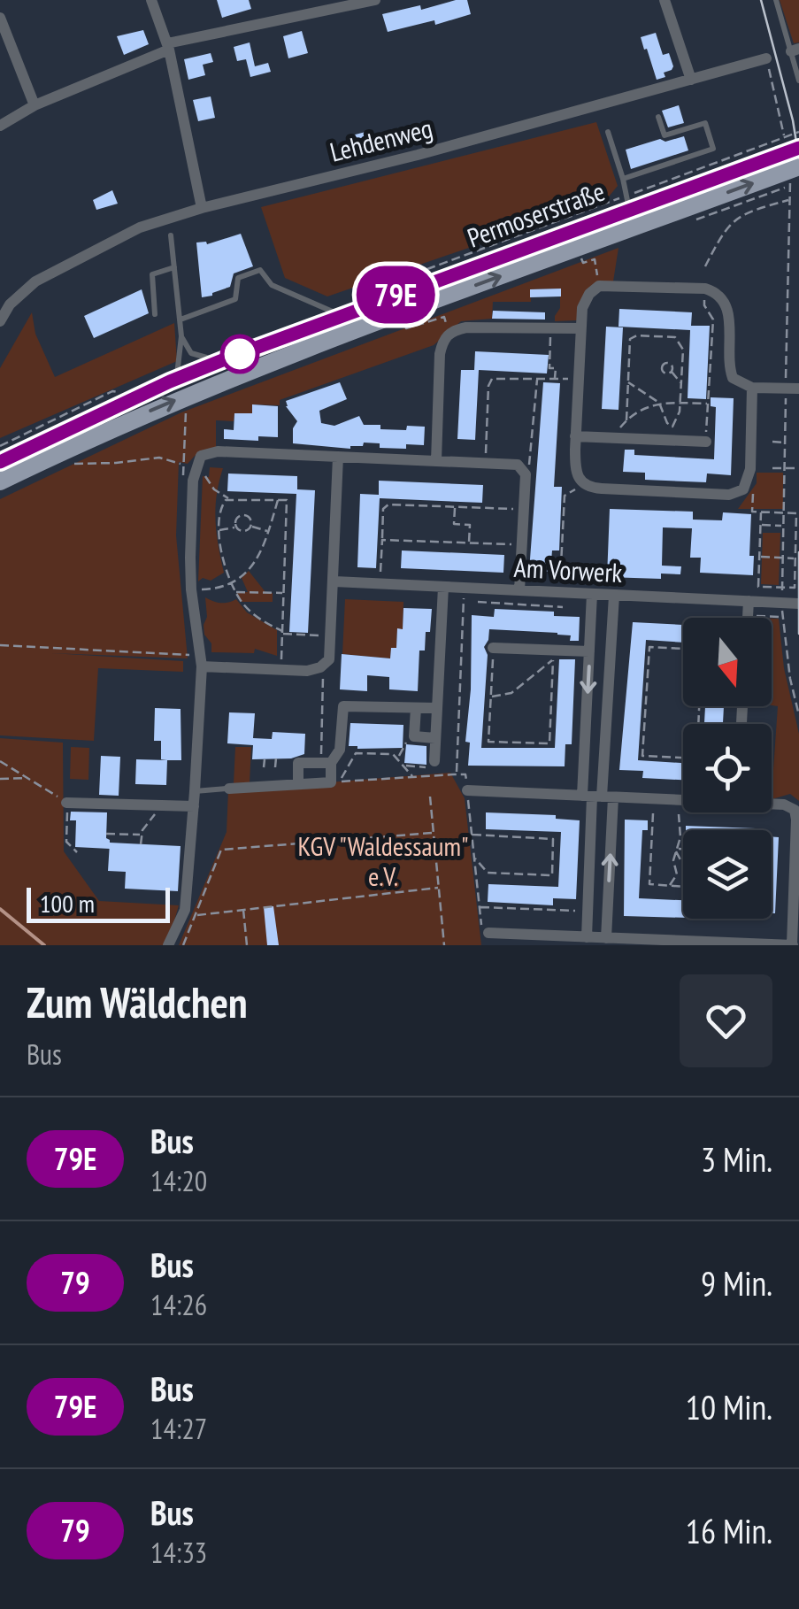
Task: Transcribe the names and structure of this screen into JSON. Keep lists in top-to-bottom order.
{
  "streets": {
    "main road": ["Permoserstraße"],
    "street": ["Lehdenweg", "Am Vorwerk"]
  },
  "parks": ["KGV \"Waldessaum\" e.V."],
  "lines": ["bus line 79E"],
  "scale_bar": "100 m",
  "north": "bottom",
  "page": {
    "on_map": "79E",
    "scale": "100 m",
    "heading": ["Zum Wäldchen", "Bus"],
    "list": [
      {
        "mark": "79E",
        "name": "Bus",
        "note": "14:20",
        "value": "3 Min."
      },
      {
        "mark": "79",
        "name": "Bus",
        "note": "14:26",
        "value": "9 Min."
      },
      {
        "mark": "79E",
        "name": "Bus",
        "note": "14:27",
        "value": "10 Min."
      },
      {
        "mark": "79",
        "name": "Bus",
        "note": "14:33",
        "value": "16 Min."
      }
    ]
  }
}
